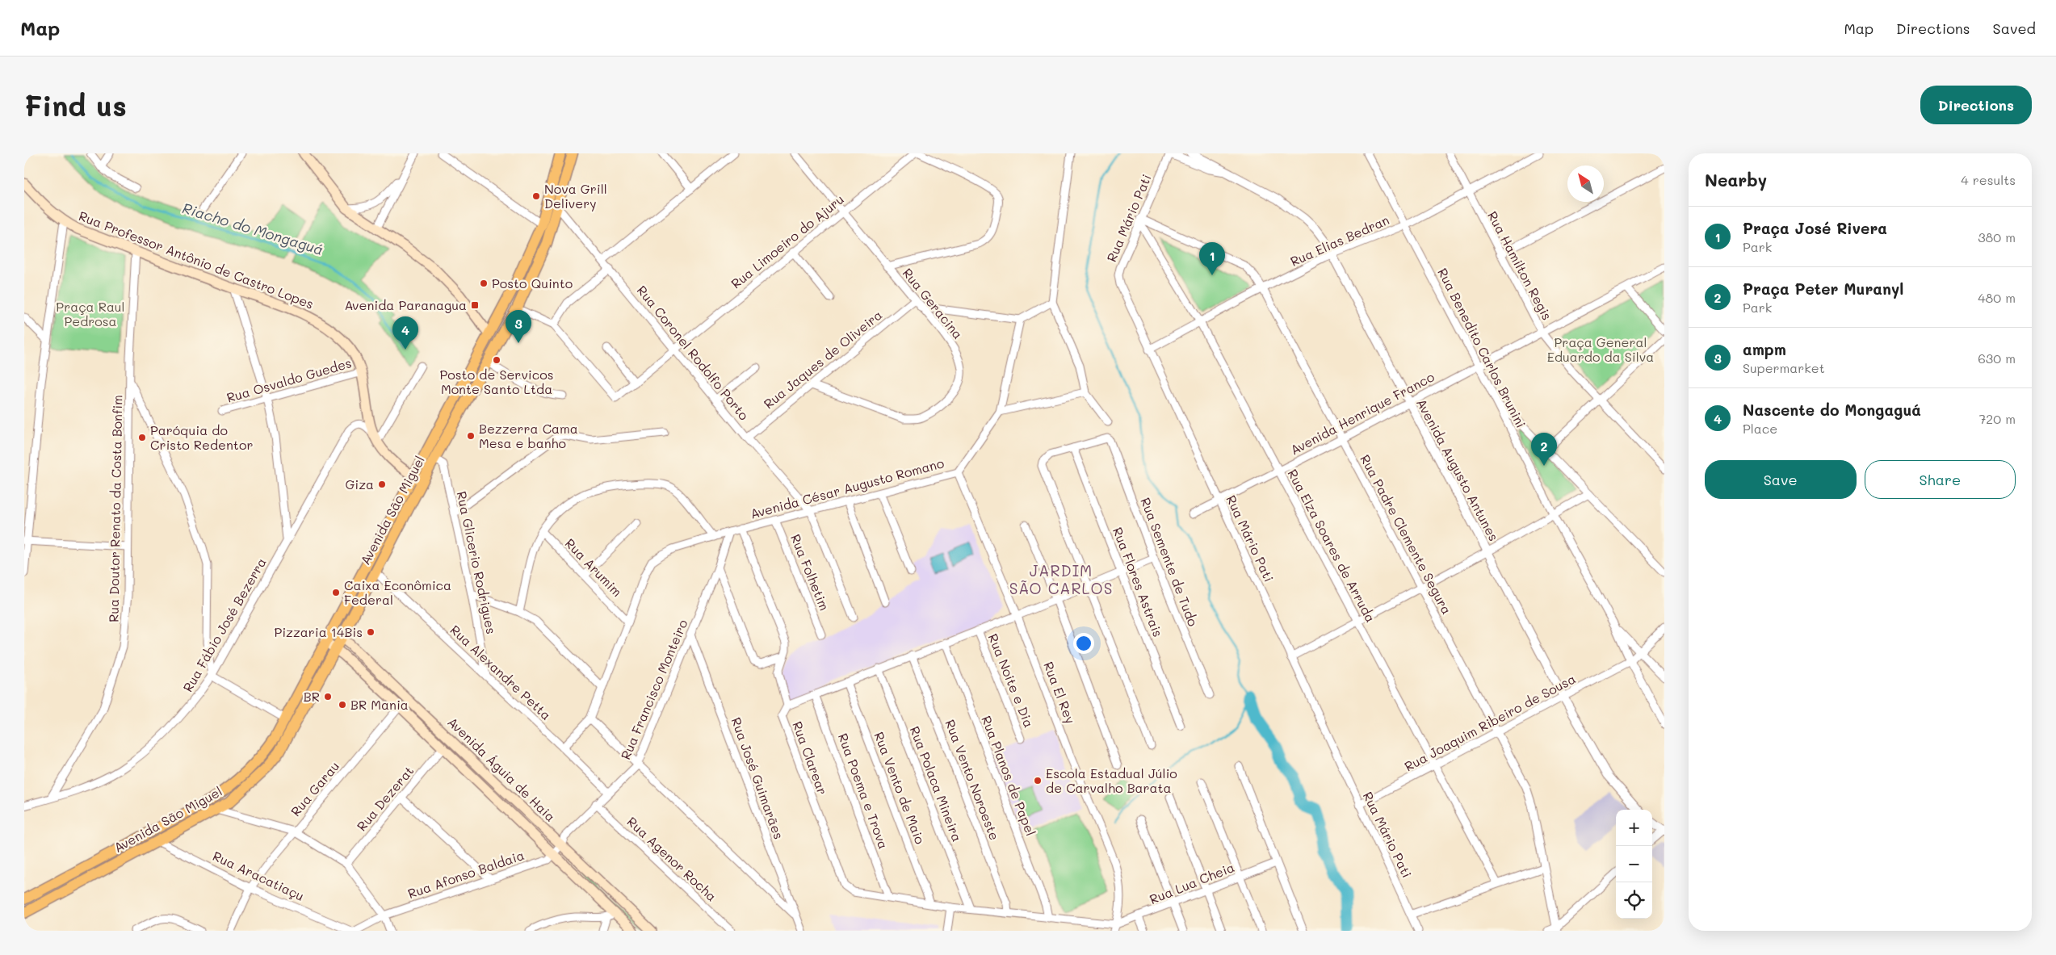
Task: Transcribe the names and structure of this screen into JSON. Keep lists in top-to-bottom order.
{
  "streets": {
    "main road": ["Rua Professor Antônio de Castro Lopes", "Avenida São Miguel", "Avenida Águia de Haia"],
    "street": [
      "Rua Mário Pati",
      "Rua Elias Bedran",
      "Rua Limoeiro do Ajuru",
      "Rua Hamilton Regis",
      "Rua Geracina",
      "Rua Benedito Carlos Brunini",
      "Rua Coronel Rodolfo Porto",
      "Rua Jaques de Oliveira",
      "Rua Osvaldo Guedes",
      "Avenida Henrique Franco",
      "Avenida Augusto Antunes",
      "Avenida César Augusto Romano",
      "Rua Doutor Renato da Costa Bonfim",
      "Rua Padre Clemente Segura",
      "Rua Elza Soares de Arruda",
      "Rua Semente de Tudo",
      "Rua Glicerio Rodrigues",
      "Rua Arumim",
      "Rua Folhetim",
      "Rua Flores Astrais",
      "Rua Fábio José Bezerra",
      "Rua Alexandre Petta",
      "Rua Noite e Dia",
      "Rua Francisco Monteiro",
      "Rua El Rey",
      "Rua Joaquim Ribeiro de Sousa",
      "Rua Clarear",
      "Rua Planos de Papel",
      "Rua José Guimarães",
      "Rua Vento Noroeste",
      "Rua Polaca Mineira",
      "Rua Vento de Maio",
      "Rua Garau",
      "Rua Poema e Trova",
      "Rua Dezerat",
      "Rua Agenor Rocha",
      "Rua Afonso Baldaia",
      "Rua Aracatiaçu",
      "Rua Lua Cheia"
    ]
  },
  "crossings": [
    ["Rua Mário Pati", "Rua Elias Bedran"],
    ["Rua Mário Pati", "Avenida Henrique Franco"],
    ["Rua Mário Pati", "Avenida Augusto Antunes"],
    ["Rua Mário Pati", "Rua Padre Clemente Segura"],
    ["Rua Mário Pati", "Rua Elza Soares de Arruda"],
    ["Rua Mário Pati", "Rua Joaquim Ribeiro de Sousa"],
    ["Rua Elias Bedran", "Rua Hamilton Regis"],
    ["Rua Elias Bedran", "Rua Benedito Carlos Brunini"],
    ["Rua Elias Bedran", "Avenida Augusto Antunes"],
    ["Rua Elias Bedran", "Rua Padre Clemente Segura"],
    ["Rua Elias Bedran", "Rua Elza Soares de Arruda"],
    ["Rua Limoeiro do Ajuru", "Rua Geracina"],
    ["Rua Limoeiro do Ajuru", "Rua Coronel Rodolfo Porto"],
    ["Rua Professor Antônio de Castro Lopes", "Rua Osvaldo Guedes"],
    ["Rua Professor Antônio de Castro Lopes", "Rua Doutor Renato da Costa Bonfim"],
    ["Rua Professor Antônio de Castro Lopes", "Avenida São Miguel"],
    ["Rua Professor Antônio de Castro Lopes", "Rua Fábio José Bezerra"],
    ["Rua Hamilton Regis", "Avenida Henrique Franco"],
    ["Rua Geracina", "Rua Jaques de Oliveira"],
    ["Rua Benedito Carlos Brunini", "Avenida Henrique Franco"],
    ["Rua Benedito Carlos Brunini", "Rua Joaquim Ribeiro de Sousa"],
    ["Rua Coronel Rodolfo Porto", "Rua Jaques de Oliveira"],
    ["Rua Coronel Rodolfo Porto", "Avenida César Augusto Romano"],
    ["Rua Coronel Rodolfo Porto", "Avenida São Miguel"],
    ["Avenida Henrique Franco", "Avenida Augusto Antunes"],
    ["Avenida Henrique Franco", "Rua Padre Clemente Segura"],
    ["Avenida Henrique Franco", "Rua Elza Soares de Arruda"],
    ["Avenida Augusto Antunes", "Rua Joaquim Ribeiro de Sousa"],
    ["Avenida César Augusto Romano", "Rua Arumim"],
    ["Avenida César Augusto Romano", "Rua Folhetim"],
    ["Avenida César Augusto Romano", "Rua Alexandre Petta"],
    ["Avenida César Augusto Romano", "Rua Francisco Monteiro"],
    ["Avenida César Augusto Romano", "Rua El Rey"],
    ["Rua Doutor Renato da Costa Bonfim", "Rua Fábio José Bezerra"],
    ["Avenida São Miguel", "Rua Glicerio Rodrigues"],
    ["Avenida São Miguel", "Rua Alexandre Petta"],
    ["Avenida São Miguel", "Avenida Águia de Haia"],
    ["Avenida São Miguel", "Rua Aracatiaçu"],
    ["Rua Padre Clemente Segura", "Rua Elza Soares de Arruda"],
    ["Rua Padre Clemente Segura", "Rua Joaquim Ribeiro de Sousa"],
    ["Rua Elza Soares de Arruda", "Rua Joaquim Ribeiro de Sousa"],
    ["Rua Semente de Tudo", "Rua Flores Astrais"],
    ["Rua Semente de Tudo", "Rua Clarear"],
    ["Rua Glicerio Rodrigues", "Rua Alexandre Petta"],
    ["Rua Flores Astrais", "Rua Clarear"],
    ["Rua Alexandre Petta", "Rua Francisco Monteiro"],
    ["Rua Noite e Dia", "Rua Clarear"],
    ["Rua Francisco Monteiro", "Avenida Águia de Haia"],
    ["Rua Francisco Monteiro", "Rua José Guimarães"],
    ["Rua Francisco Monteiro", "Rua Agenor Rocha"],
    ["Rua Francisco Monteiro", "Rua Afonso Baldaia"],
    ["Rua El Rey", "Rua Clarear"],
    ["Rua El Rey", "Rua Lua Cheia"],
    ["Rua Clarear", "Rua Planos de Papel"],
    ["Rua Clarear", "Rua Vento Noroeste"],
    ["Rua Clarear", "Rua Polaca Mineira"],
    ["Rua Clarear", "Rua Vento de Maio"],
    ["Rua Clarear", "Rua Poema e Trova"],
    ["Rua Clarear", "Rua Lua Cheia"],
    ["Avenida Águia de Haia", "Rua Garau"],
    ["Avenida Águia de Haia", "Rua Dezerat"],
    ["Avenida Águia de Haia", "Rua Afonso Baldaia"],
    ["Rua Garau", "Rua Aracatiaçu"]
  ],
  "districts": ["JARDIM SÃO CARLOS"],
  "water": ["Riacho do Mongaguá"],
  "parks": ["Praça Raul Pedrosa", "Praça General Eduardo da Silva"],
  "places": {
    "other": [
      "Nova Grill Delivery",
      "Posto Quinto",
      "Posto de Servicos Monte Santo Ltda",
      "Bezzerra Cama Mesa e banho",
      "Paróquia do Cristo Redentor",
      "Giza",
      "Caixa Econômica Federal",
      "Pizzaria 14Bis",
      "BR",
      "BR Mania",
      "Escola Estadual Júlio de Carvalho Barata"
    ],
    "transit": ["Avenida Paranagua"]
  },
  "north": "top left",
  "page": {
    "header": "Map",
    "nav": ["Map", "Directions", "Saved"],
    "buttons": [
      "Directions",
      ["Save", "Share"]
    ],
    "title": "Find us",
    "heading": ["Nearby", "4 results"],
    "list": [
      {
        "mark": "1",
        "name": "Praça José Rivera",
        "note": "Park",
        "value": "380 m"
      },
      {
        "mark": "2",
        "name": "Praça Peter Muranyl",
        "note": "Park",
        "value": "480 m"
      },
      {
        "mark": "3",
        "name": "ampm",
        "note": "Supermarket",
        "value": "630 m"
      },
      {
        "mark": "4",
        "name": "Nascente do Mongaguá",
        "note": "Place",
        "value": "720 m"
      }
    ],
    "pins": [
      "1",
      "3",
      "4",
      "2"
    ],
    "map_buttons": ["+", "−"]
  }
}
